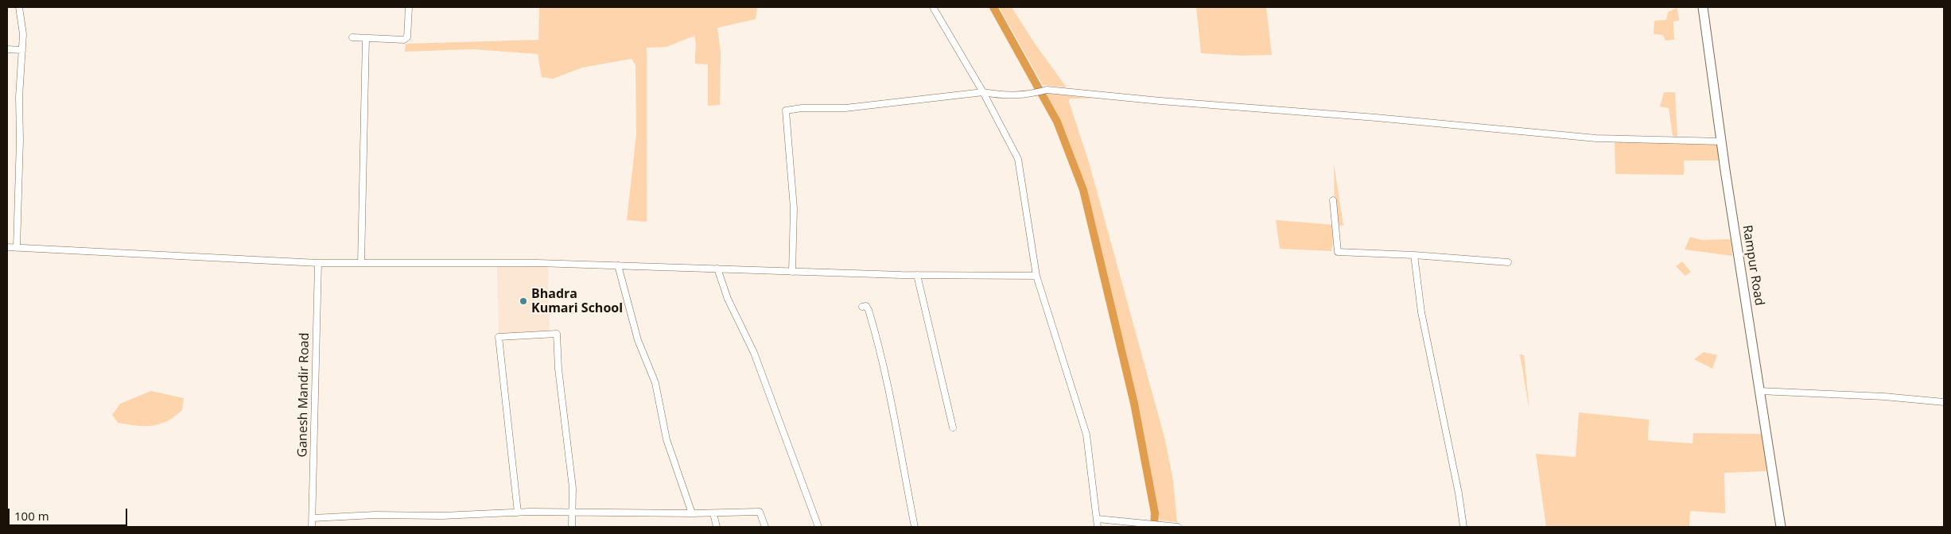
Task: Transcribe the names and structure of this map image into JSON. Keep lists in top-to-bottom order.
{
  "streets": {
    "main road": ["Rampur Road"],
    "street": ["Ganesh Mandir Road"]
  },
  "places": ["Bhadra Kumari School"],
  "scale_bar": "100 m"
}
